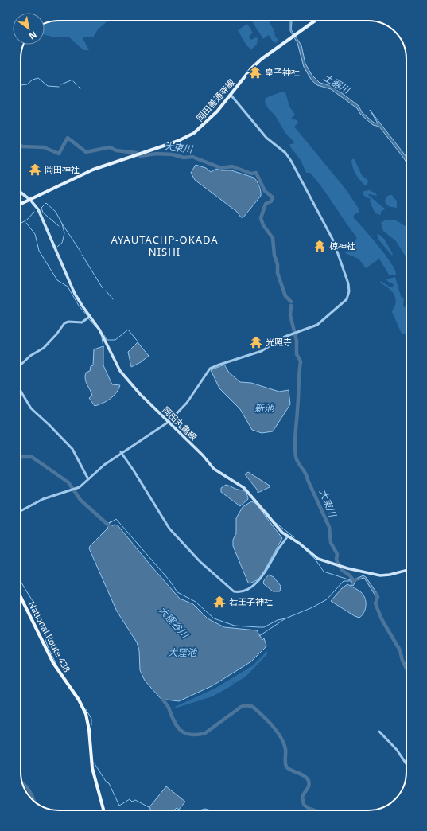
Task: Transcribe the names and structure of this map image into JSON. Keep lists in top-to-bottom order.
{
  "streets": {
    "highway": ["National Route 438"],
    "main road": ["岡田善通寺線", "岡田丸亀線"]
  },
  "crossings": [
    ["岡田善通寺線", "岡田丸亀線"]
  ],
  "districts": ["AYAUTACHP-OKADA NISHI"],
  "water": [
    "土器川",
    "大束川",
    "新池",
    "大窪谷川",
    "大窪池"
  ],
  "places": {
    "temple": [
      "皇子神社",
      "岡田神社",
      "椋神社",
      "光照寺",
      "若王子神社"
    ]
  },
  "north": "bottom right"
}
